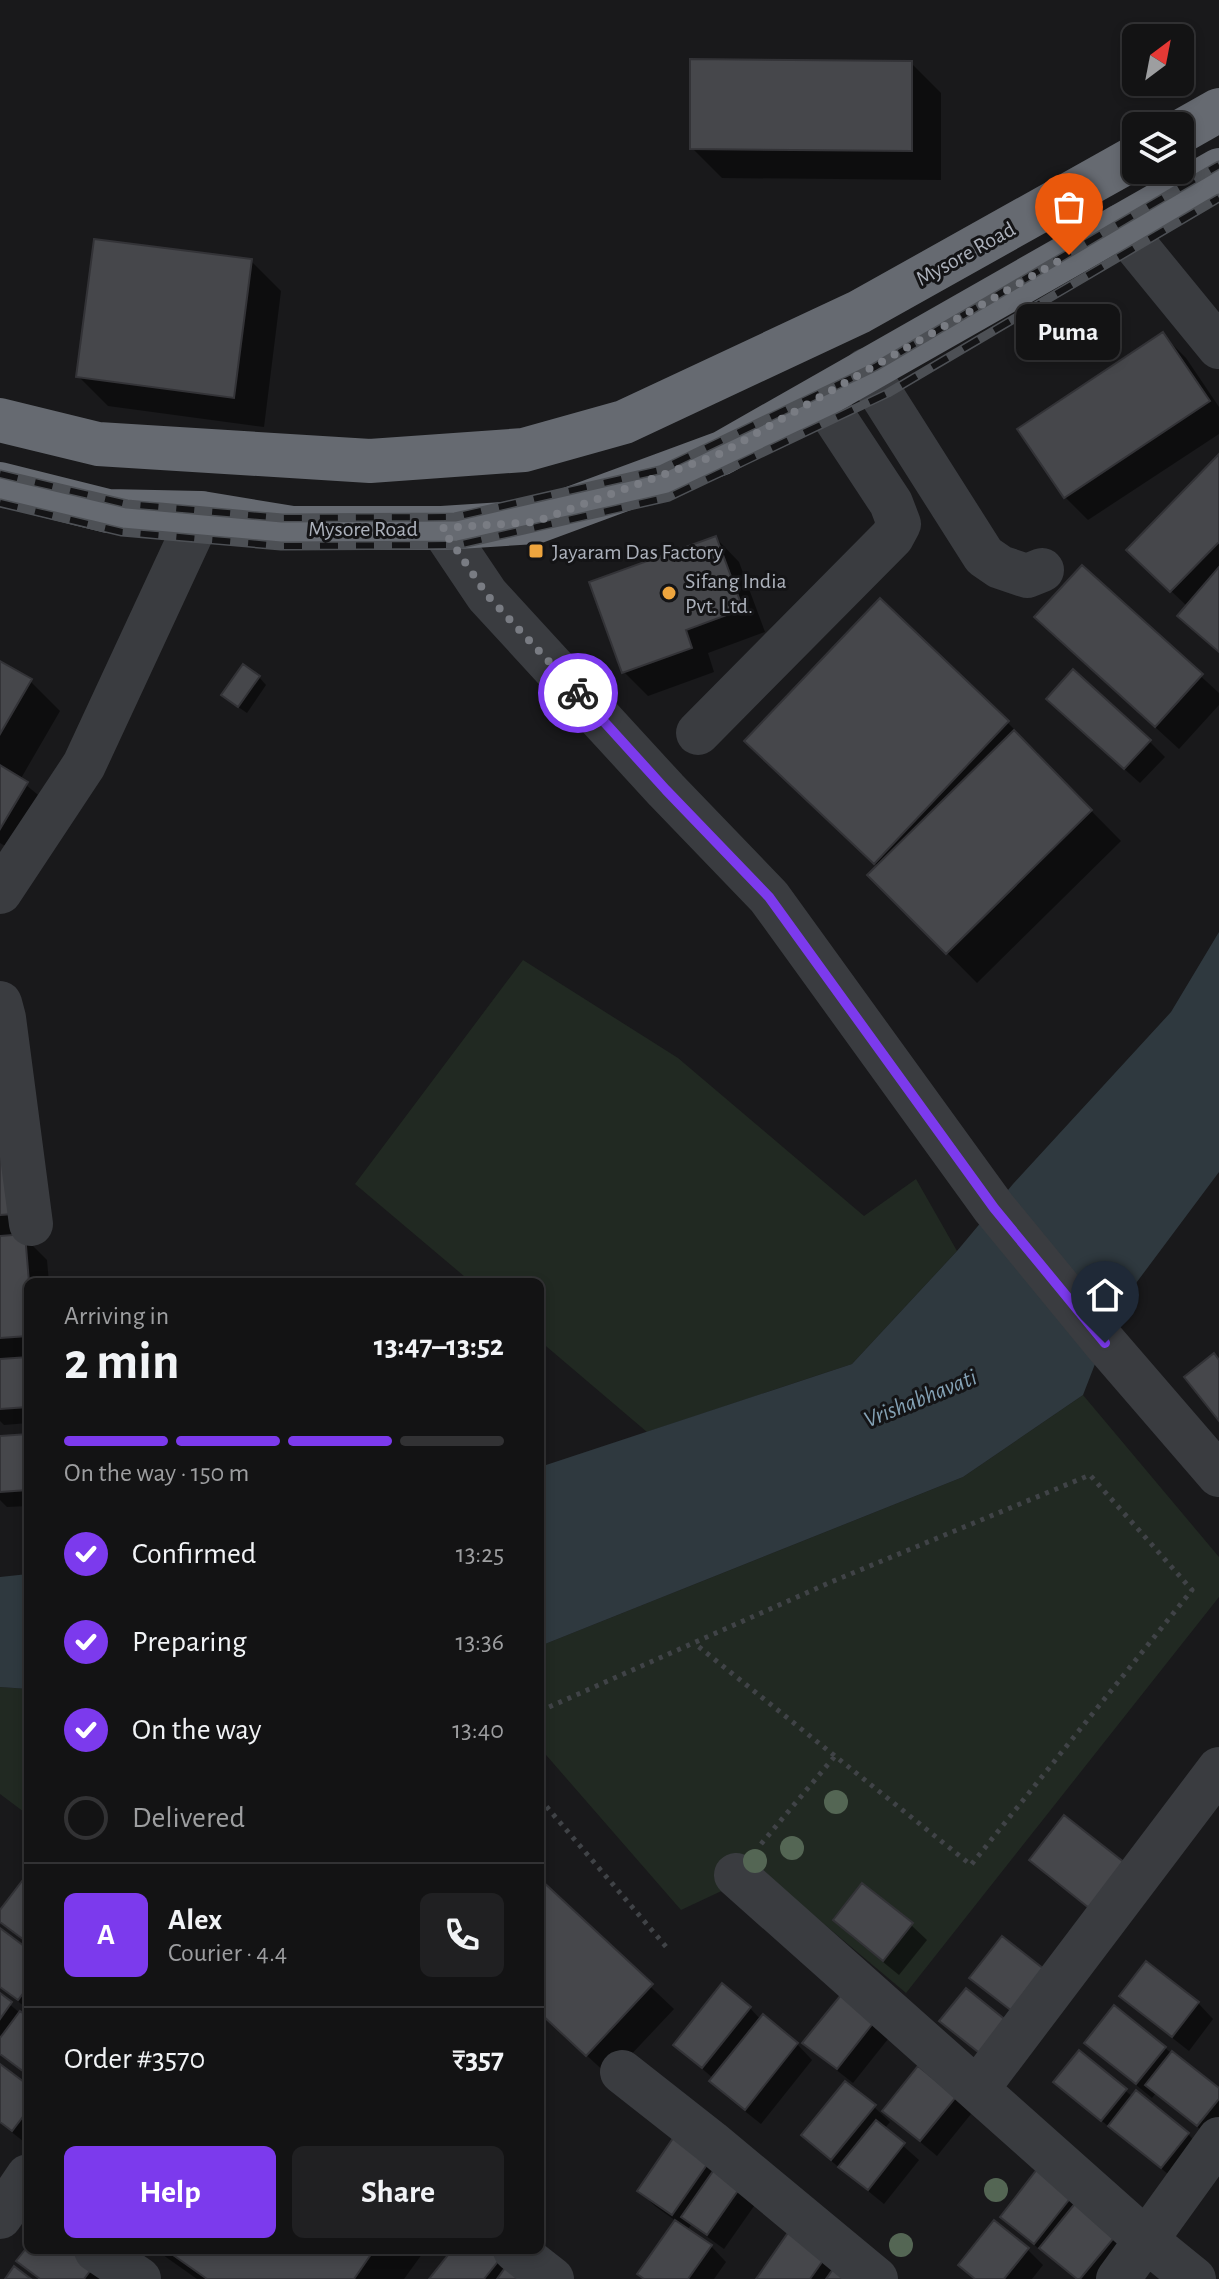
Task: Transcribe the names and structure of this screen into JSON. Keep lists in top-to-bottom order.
{
  "streets": {
    "highway": ["Mysore Road"]
  },
  "water": ["Vrishabhavati"],
  "places": {
    "other": ["Puma", "Sifang India Pvt. Ltd."],
    "transit": ["Jayaram Das Factory"]
  },
  "north": "top right",
  "page": {
    "bubble": "Puma",
    "heading": ["2 min", "Arriving in", "13:47–13:52"],
    "panel": [
      "Alex",
      "Courier · 4.4",
      "Order #3570",
      "₹357"
    ],
    "bar": "On the way · 150 m",
    "list": [
      ["Confirmed", "13:25"],
      ["Preparing", "13:36"],
      ["On the way", "13:40"],
      "Delivered"
    ],
    "round": "A",
    "buttons": ["Help", "Share"]
  }
}
